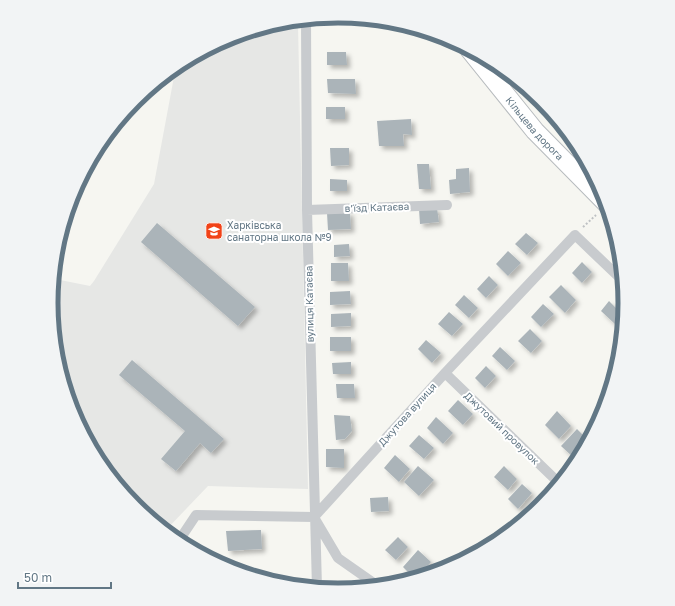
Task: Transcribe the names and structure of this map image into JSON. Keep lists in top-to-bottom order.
{
  "streets": {
    "highway": ["Кільцева дорога"],
    "street": [
      "в’їзд Катаєва",
      "вулиця Катаєва",
      "Джутова вулиця",
      "Джутовий провулок"
    ]
  },
  "crossings": [
    ["в’їзд Катаєва", "вулиця Катаєва"],
    ["вулиця Катаєва", "Джутова вулиця"],
    ["Джутова вулиця", "Джутовий провулок"]
  ],
  "places": {
    "school or university": ["Харківська санаторна школа №9"]
  },
  "scale_bar": "50 m"
}
